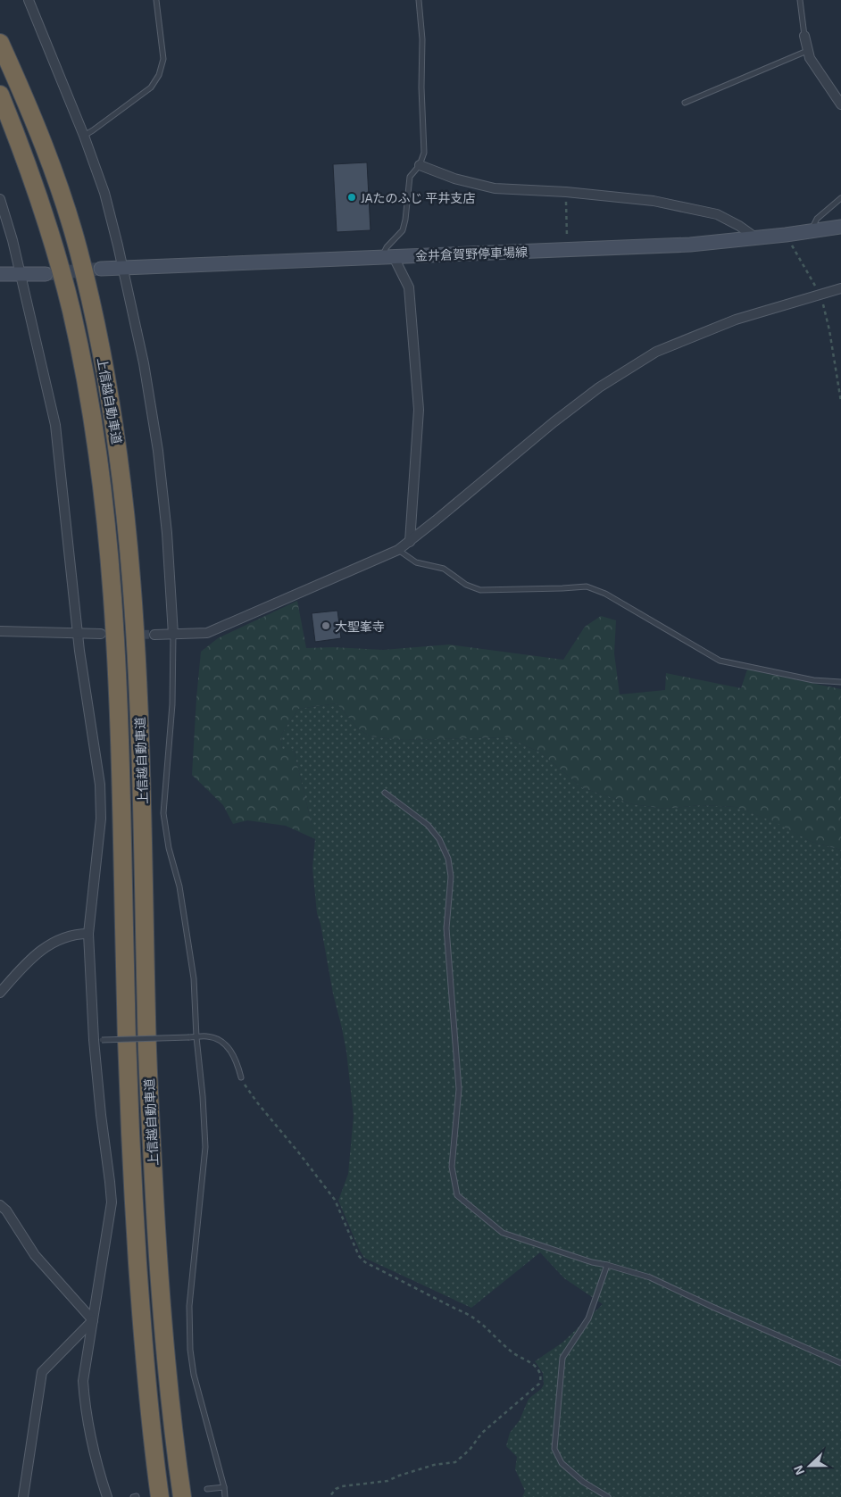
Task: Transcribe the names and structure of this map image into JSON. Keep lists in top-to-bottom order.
{
  "streets": {
    "highway": ["上信越自動車道"],
    "main road": ["金井倉賀野停車場線"]
  },
  "places": ["JAたのふじ 平井支店", "大聖峯寺"],
  "north": "left"
}
